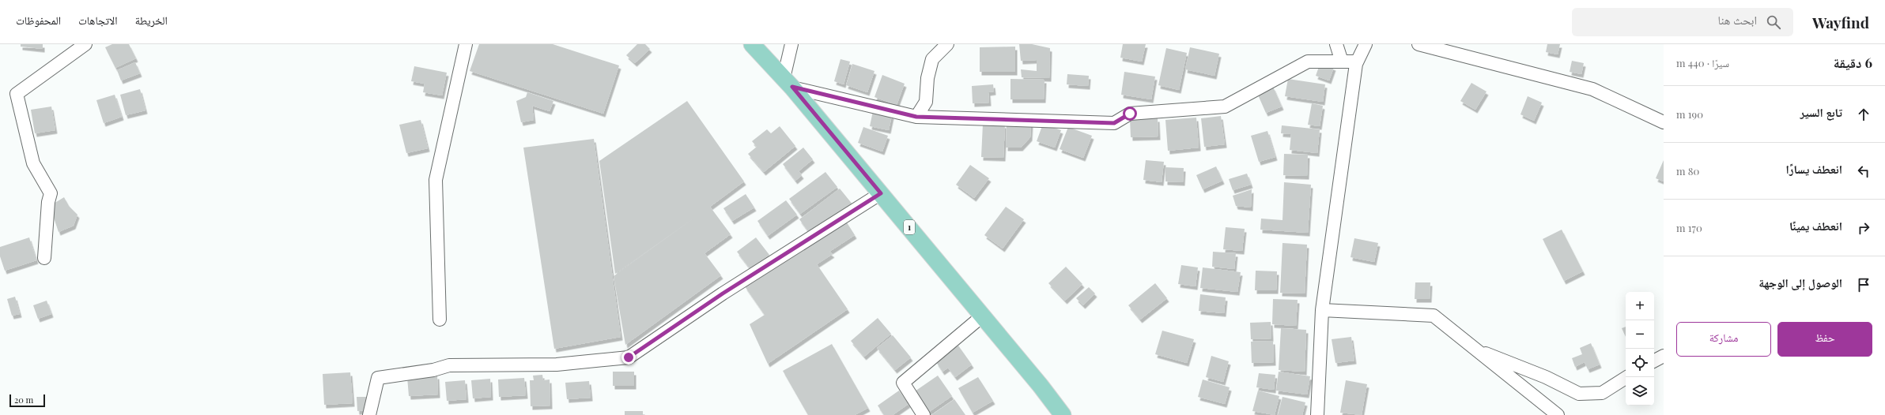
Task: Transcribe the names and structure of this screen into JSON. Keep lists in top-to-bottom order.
{
  "streets": {
    "main road": ["1"]
  },
  "scale_bar": "20 m",
  "page": {
    "header": "Wayfind",
    "search": "ابحث هنا",
    "nav": ["الخريطة", "الاتجاهات", "المحفوظات"],
    "heading": ["6 دقيقة", "سيرًا · 440 m"],
    "list": [
      ["تابع السير", "190 m"],
      ["انعطف يسارًا", "80 m"],
      ["انعطف يمينًا", "170 m"],
      "الوصول إلى الوجهة"
    ],
    "map_buttons": ["+", "−"],
    "buttons": ["حفظ", "مشاركة"],
    "scale": "20 m"
  }
}
